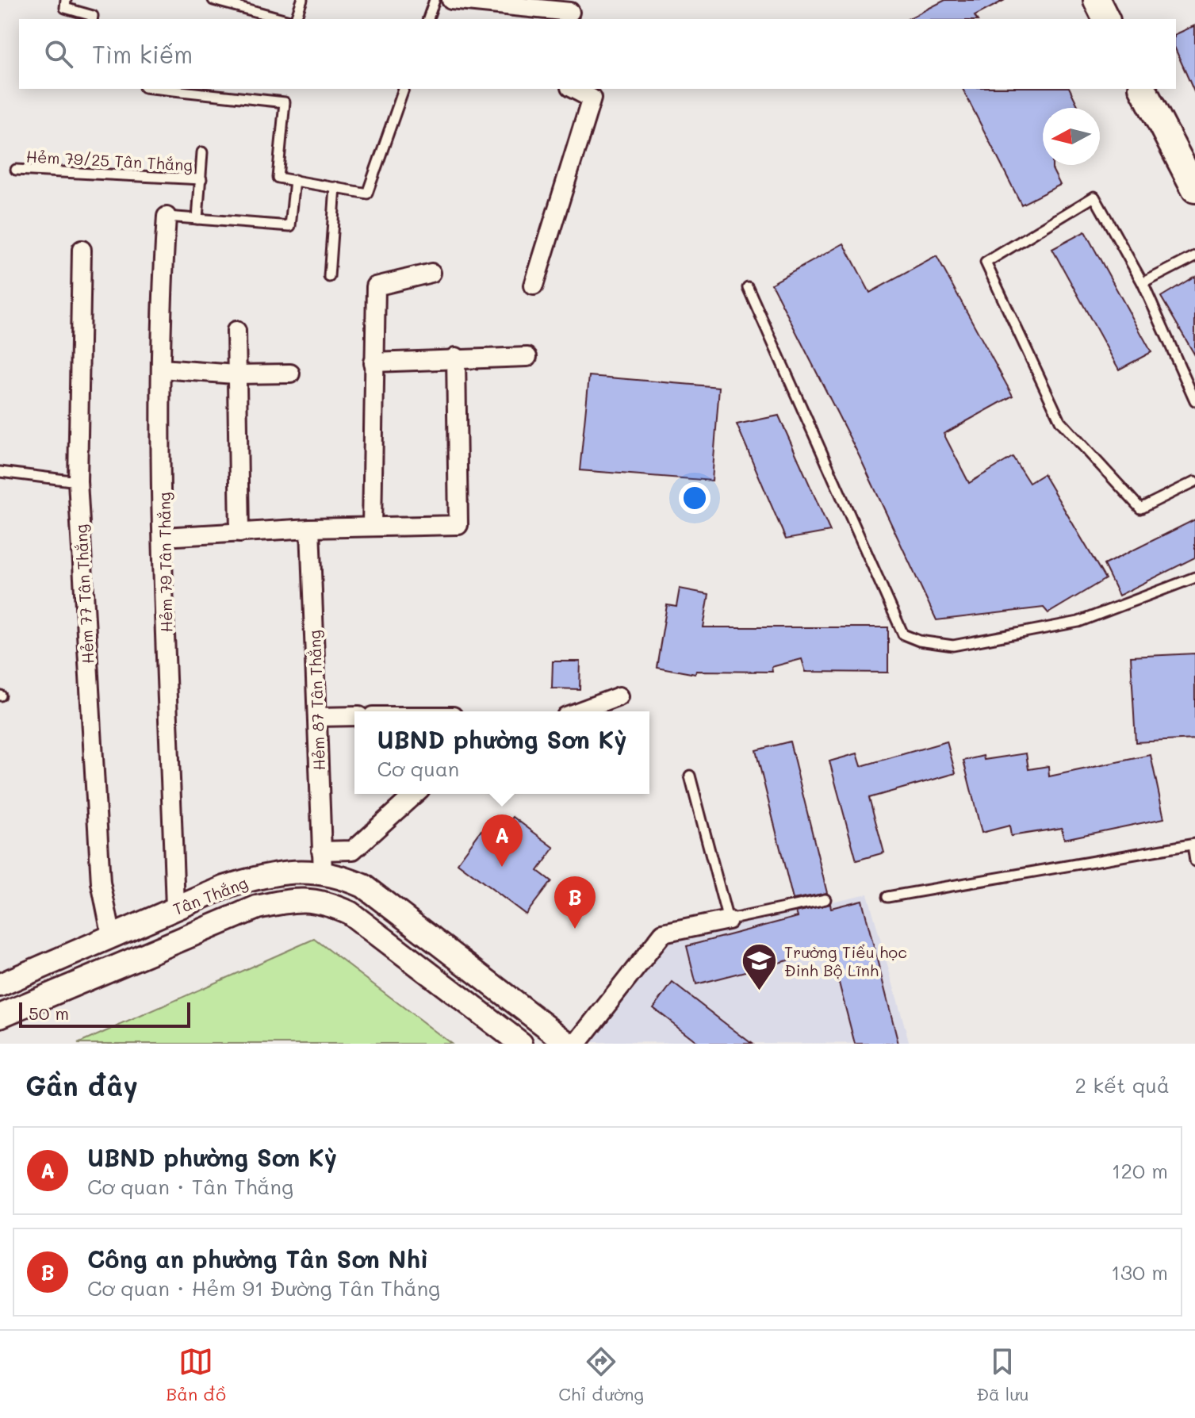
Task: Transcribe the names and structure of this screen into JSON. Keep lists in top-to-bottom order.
{
  "streets": {
    "street": [
      "Hẻm 79 Tân Thắng",
      "Hẻm 77 Tân Thắng",
      "Hẻm 87 Tân Thắng",
      "Tân Thắng"
    ],
    "lane": ["Hẻm 79/25 Tân Thắng"]
  },
  "crossings": [
    ["Hẻm 79 Tân Thắng", "Tân Thắng"],
    ["Hẻm 77 Tân Thắng", "Tân Thắng"],
    ["Hẻm 87 Tân Thắng", "Tân Thắng"]
  ],
  "places": {
    "school or university": ["Trường Tiểu học Đinh Bộ Lĩnh"]
  },
  "scale_bar": "50 m",
  "north": "left",
  "page": {
    "search": "Tìm kiếm",
    "popup": ["UBND phường Sơn Kỳ", "Cơ quan"],
    "pins": ["A", "B"],
    "scale": "50 m",
    "heading": ["Gần đây", "2 kết quả"],
    "list": [
      {
        "mark": "A",
        "name": "UBND phường Sơn Kỳ",
        "note": "Cơ quan · Tân Thắng",
        "value": "120 m"
      },
      {
        "mark": "B",
        "name": "Công an phường Tân Sơn Nhì",
        "note": "Cơ quan · Hẻm 91 Đường Tân Thắng",
        "value": "130 m"
      }
    ],
    "nav": ["Bản đồ", "Chỉ đường", "Đã lưu"]
  }
}
